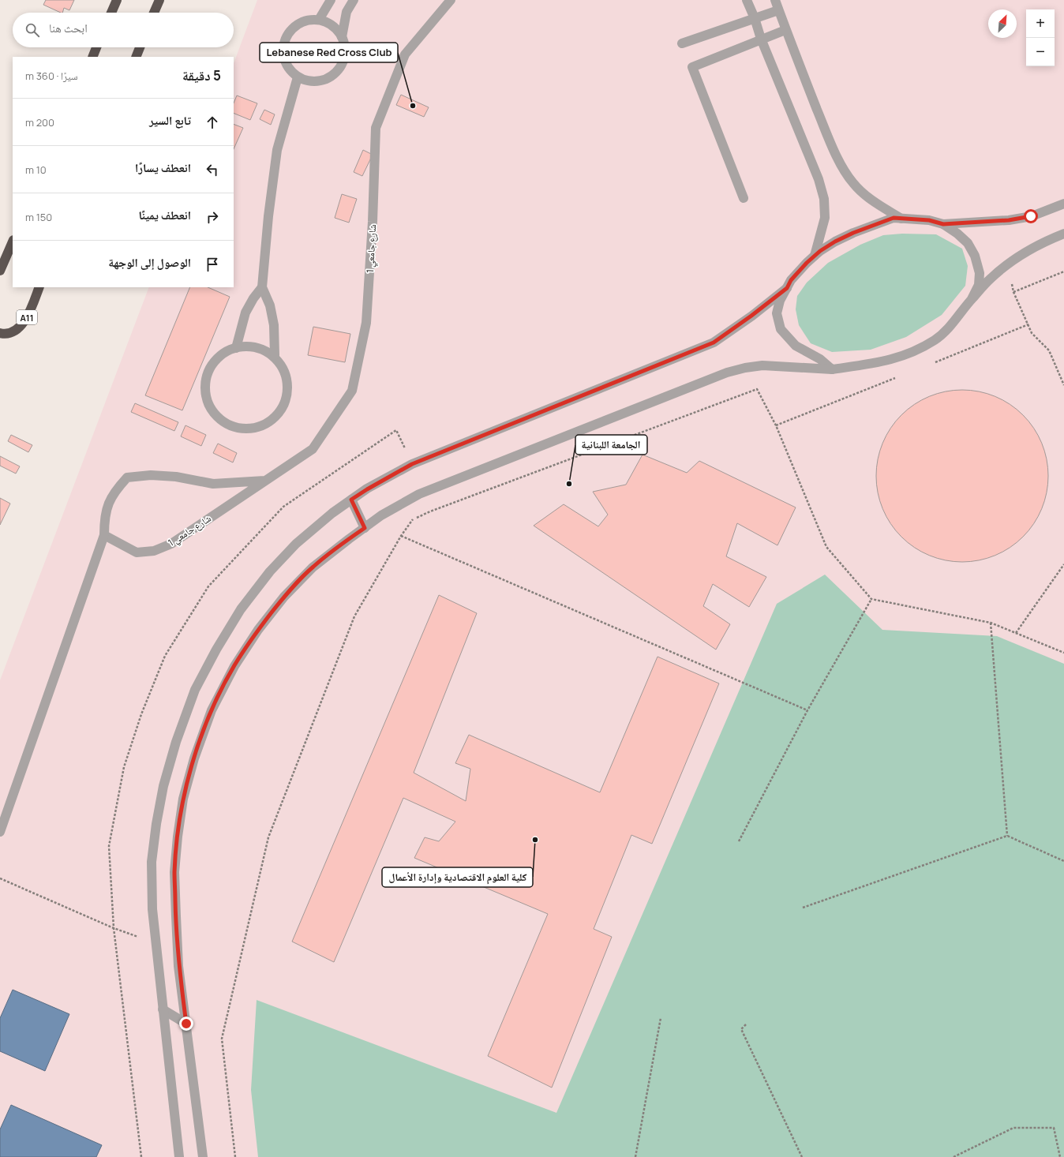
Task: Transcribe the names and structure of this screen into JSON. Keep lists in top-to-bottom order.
{
  "streets": {
    "highway": ["A11"],
    "street": ["شارع جامعي 1"]
  },
  "places": ["Lebanese Red Cross Club", "الجامعة اللبنانية", "كلية العلوم الاقتصادية وإدارة الأعمال"],
  "north": "top right",
  "page": {
    "map_buttons": ["+", "−"],
    "search": "ابحث هنا",
    "heading": ["5 دقيقة", "سيرًا · 360 m"],
    "list": [
      ["تابع السير", "200 m"],
      ["انعطف يسارًا", "10 m"],
      ["انعطف يمينًا", "150 m"],
      "الوصول إلى الوجهة"
    ]
  }
}
